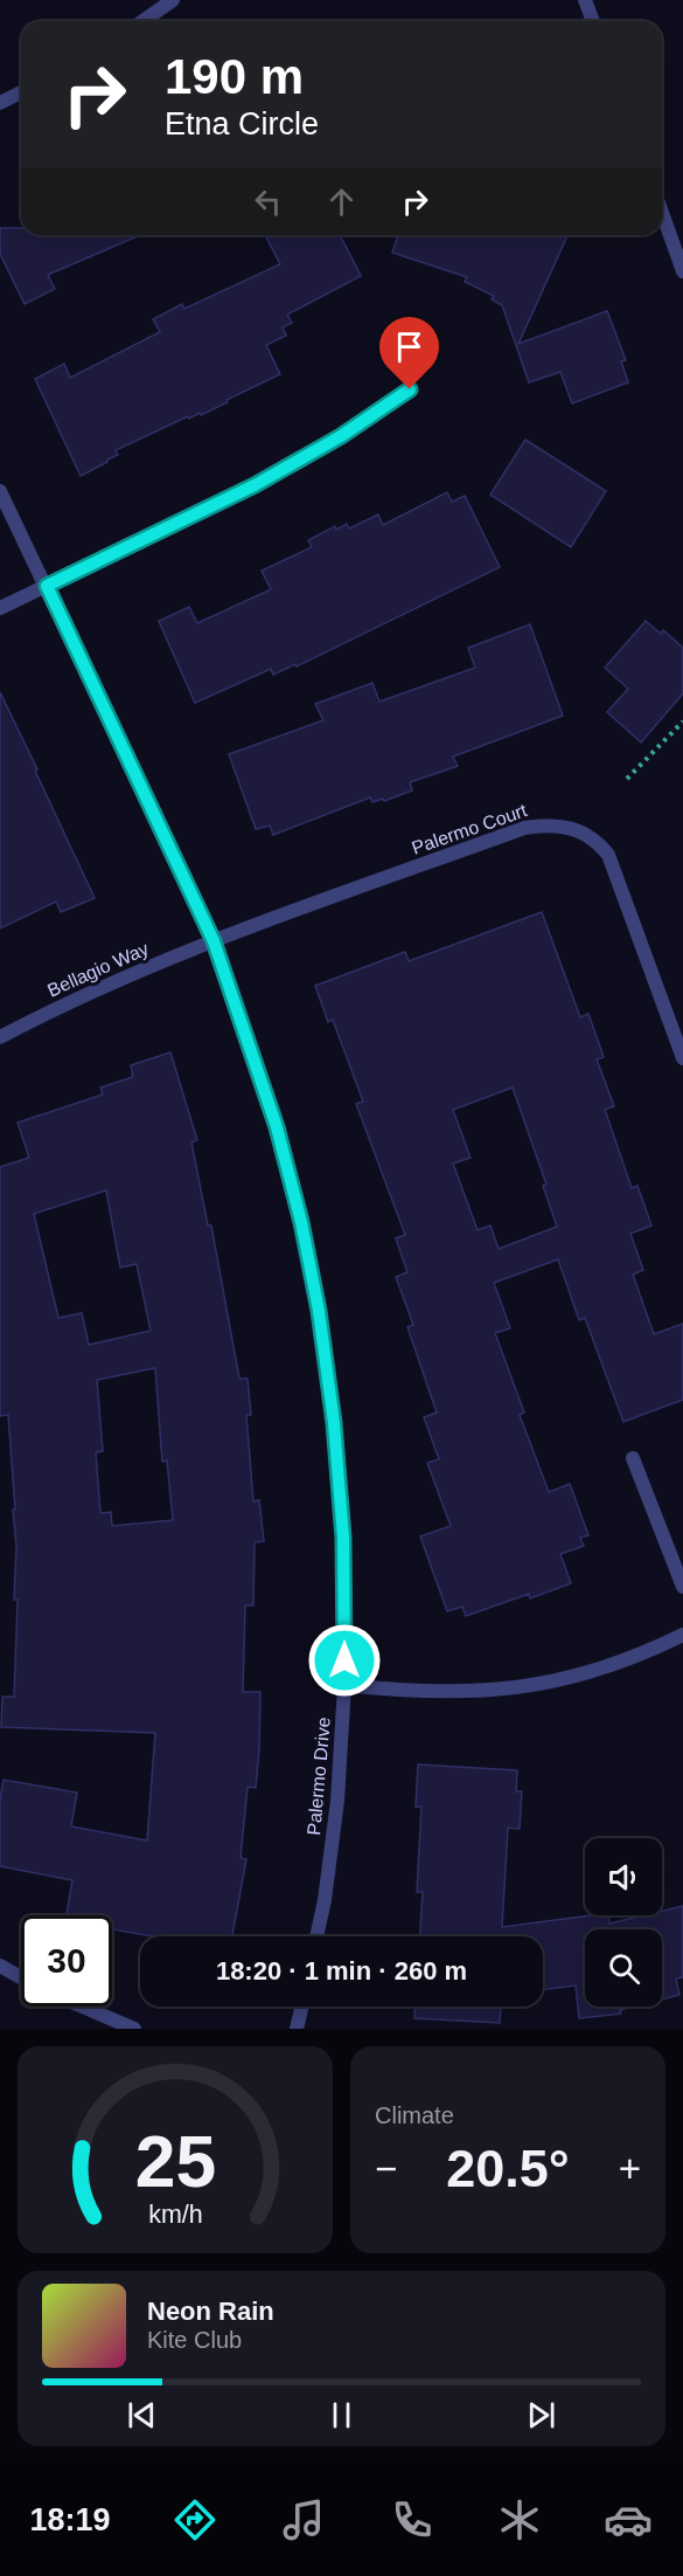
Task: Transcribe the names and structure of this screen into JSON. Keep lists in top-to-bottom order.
{
  "streets": {
    "street": ["Palermo Court", "Bellagio Way", "Palermo Drive"]
  },
  "crossings": [
    ["Palermo Court", "Bellagio Way"],
    ["Palermo Court", "Palermo Drive"],
    ["Bellagio Way", "Palermo Drive"]
  ],
  "page": {
    "turn": ["190 m", "Etna Circle"],
    "limit": "30",
    "trip": "18:20 · 1 min · 260 m",
    "tile": "Climate",
    "heat": ["−", "20.5°", "+"],
    "song": ["Neon Rain", "Kite Club"],
    "tabs": "18:19",
    "gauge": ["25", "km/h"]
  }
}
